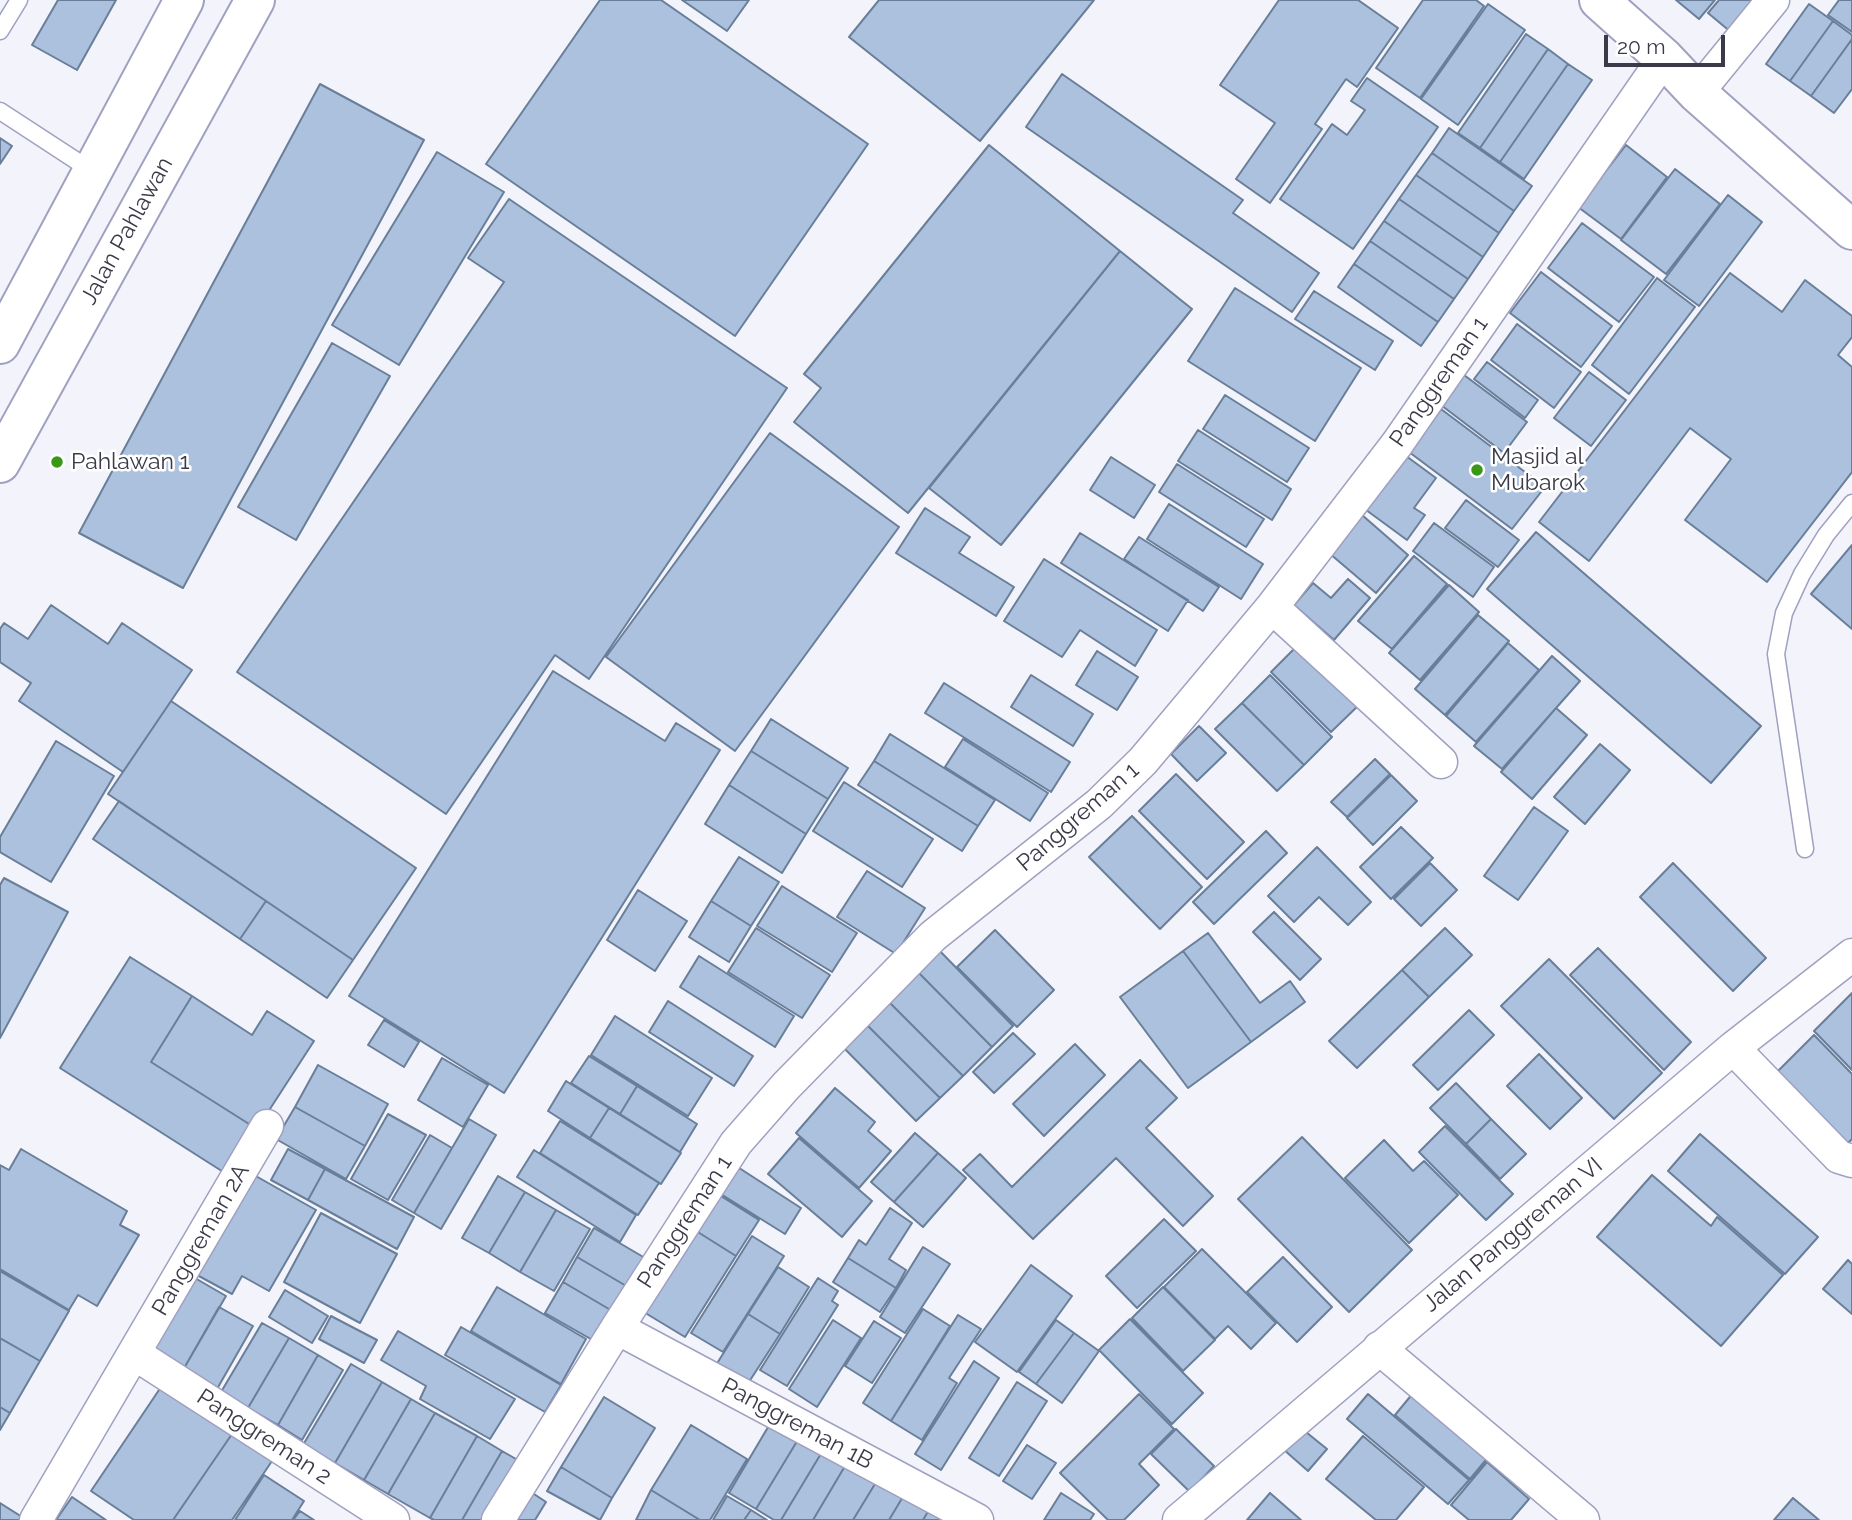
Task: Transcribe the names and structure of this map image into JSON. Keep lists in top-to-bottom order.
{
  "streets": {
    "main road": ["Jalan Pahlawan"],
    "street": [
      "Panggreman 1",
      "Jalan Panggreman VI",
      "Panggreman 2A",
      "Panggreman 1B",
      "Panggreman 2"
    ]
  },
  "crossings": [
    ["Panggreman 1", "Panggreman 1B"],
    ["Panggreman 2A", "Panggreman 2"]
  ],
  "places": ["Pahlawan 1", "Masjid al Mubarok"],
  "scale_bar": "20 m"
}
